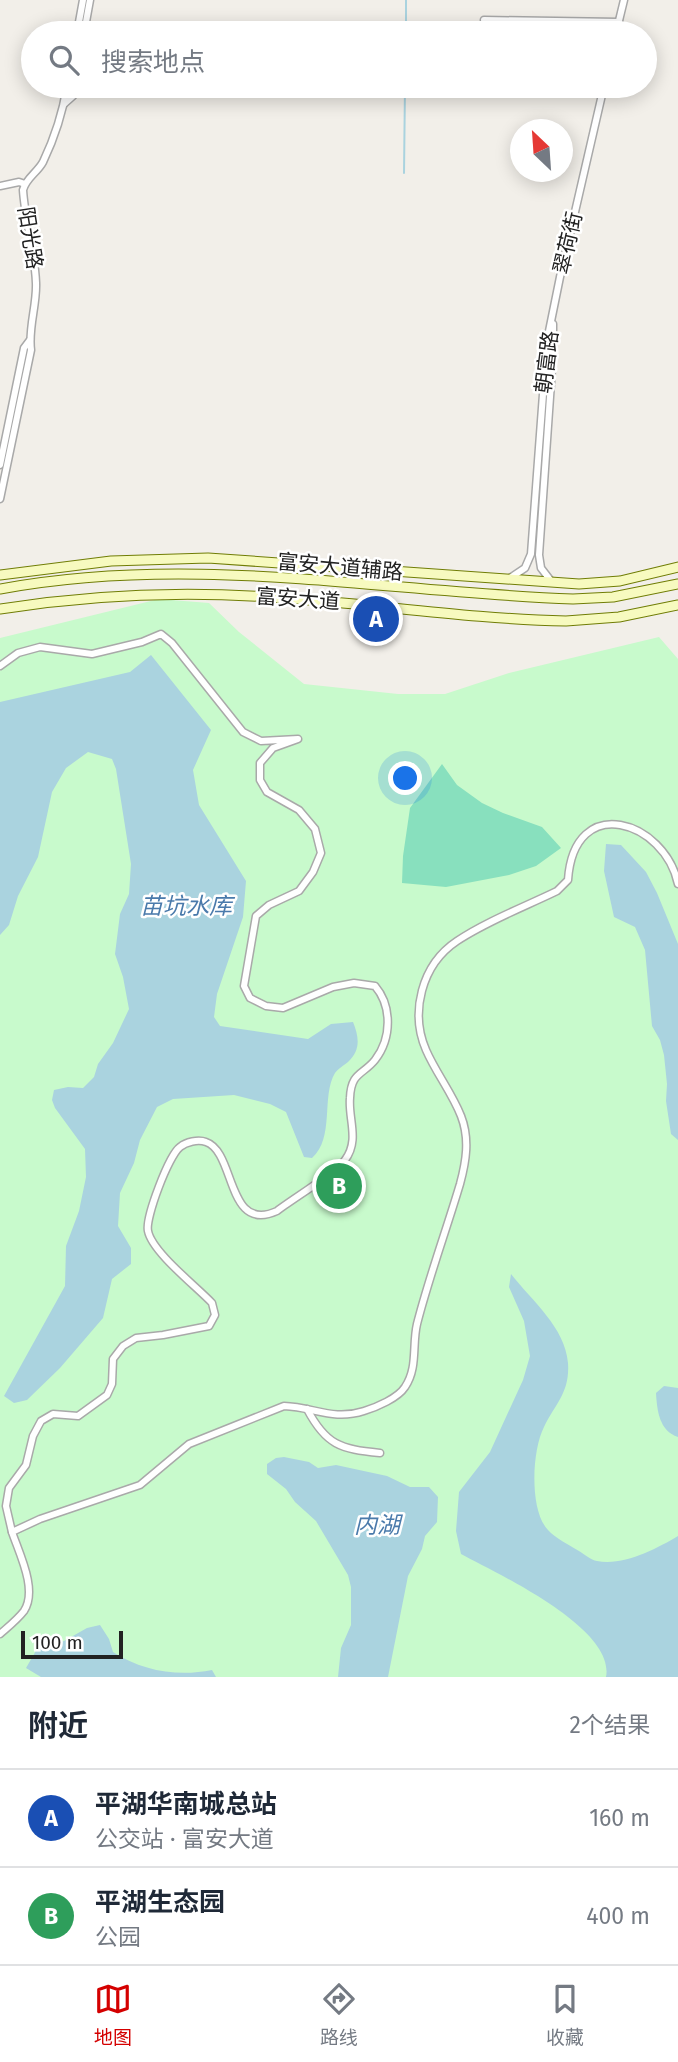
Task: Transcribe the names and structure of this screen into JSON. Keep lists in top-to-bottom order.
{
  "streets": {
    "main road": ["富安大道辅路", "富安大道"],
    "street": ["阳光路", "翠荷街", "朝富路"]
  },
  "crossings": [
    ["翠荷街", "朝富路"],
    ["朝富路", "富安大道辅路"]
  ],
  "water": ["苗坑水库", "内湖"],
  "scale_bar": "100 m",
  "north": "top left",
  "page": {
    "search": "搜索地点",
    "pins": ["A", "B"],
    "scale": "100 m",
    "heading": ["附近", "2个结果"],
    "list": [
      {
        "mark": "A",
        "name": "平湖华南城总站",
        "note": "公交站 · 富安大道",
        "value": "160 m"
      },
      {
        "mark": "B",
        "name": "平湖生态园",
        "note": "公园",
        "value": "400 m"
      }
    ],
    "nav": ["地图", "路线", "收藏"]
  }
}
